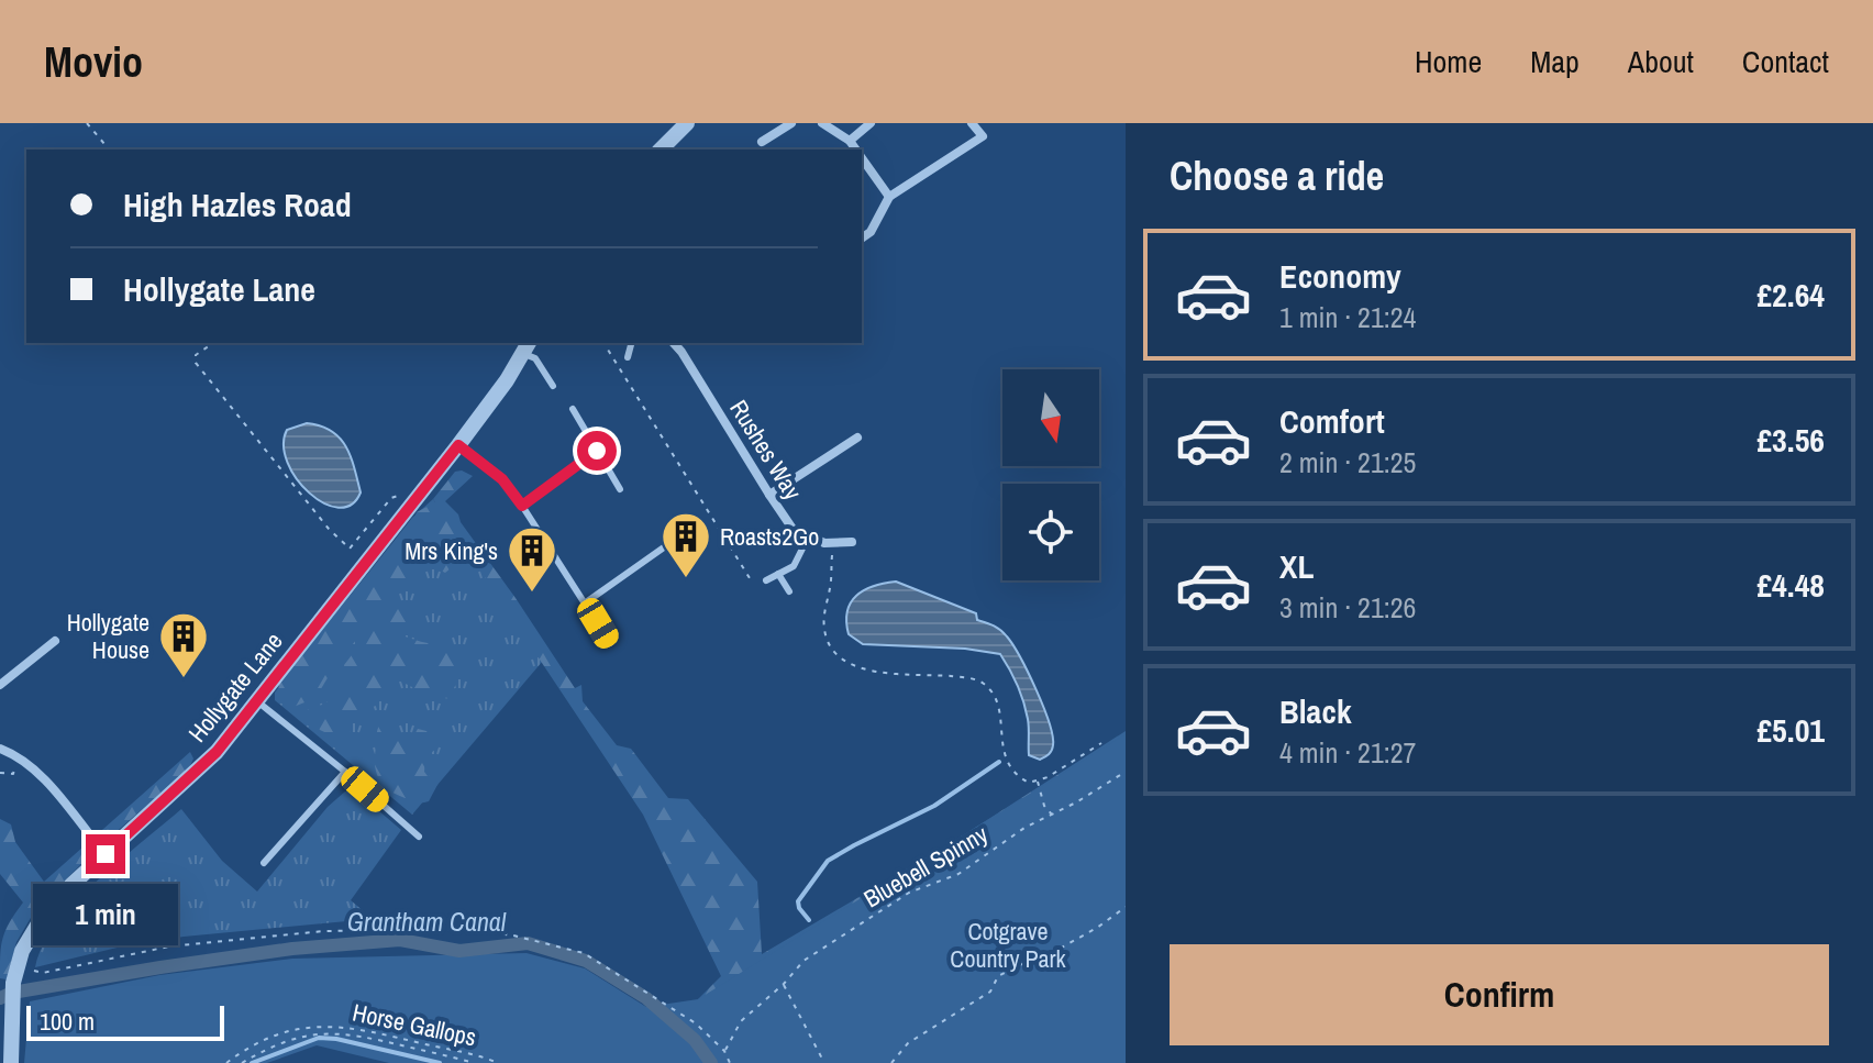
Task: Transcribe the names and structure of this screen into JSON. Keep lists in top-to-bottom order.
{
  "streets": {
    "street": ["Rushes Way", "Hollygate Lane"],
    "path": ["Bluebell Spinny", "Horse Gallops"]
  },
  "water": ["Grantham Canal"],
  "parks": ["Cotgrave Country Park"],
  "places": {
    "building": ["Roasts2Go", "Mrs King's", "Hollygate House"]
  },
  "scale_bar": "100 m",
  "north": "bottom",
  "page": {
    "header": "Movio",
    "nav": [
      "Home",
      "Map",
      "About",
      "Contact"
    ],
    "heading": "Choose a ride",
    "banner": ["High Hazles Road", "Hollygate Lane"],
    "list": [
      {
        "name": "Economy",
        "note": "1 min · 21:24",
        "value": "£2.64"
      },
      {
        "name": "Comfort",
        "note": "2 min · 21:25",
        "value": "£3.56"
      },
      {
        "name": "XL",
        "note": "3 min · 21:26",
        "value": "£4.48"
      },
      {
        "name": "Black",
        "note": "4 min · 21:27",
        "value": "£5.01"
      }
    ],
    "bubble": "1 min",
    "buttons": "Confirm",
    "scale": "100 m"
  }
}
